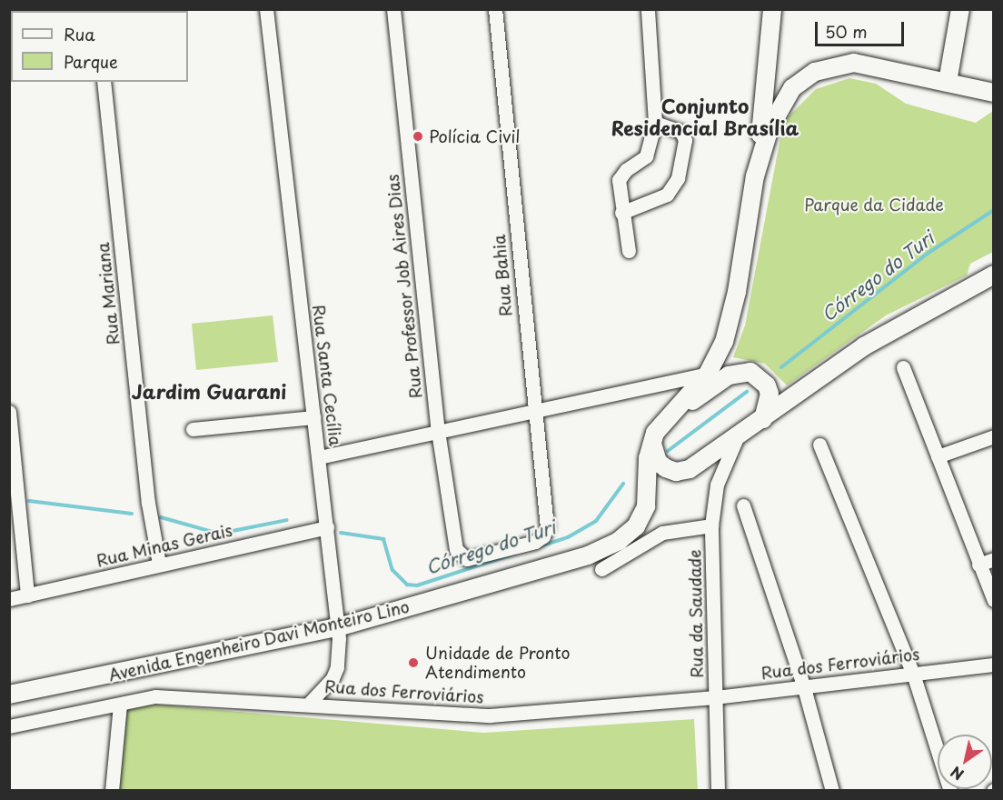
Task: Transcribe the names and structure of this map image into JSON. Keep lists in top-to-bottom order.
{
  "streets": {
    "main road": ["Avenida Engenheiro Davi Monteiro Lino"],
    "street": [
      "Rua Bahia",
      "Rua Professor Job Aires Dias",
      "Rua Mariana",
      "Rua Santa Cecília",
      "Rua Minas Gerais",
      "Rua da Saudade",
      "Rua dos Ferroviários"
    ]
  },
  "crossings": [
    ["Rua Bahia", "Rua Professor Job Aires Dias"],
    ["Rua Mariana", "Rua Minas Gerais"],
    ["Rua Santa Cecília", "Rua Minas Gerais"],
    ["Rua Santa Cecília", "Avenida Engenheiro Davi Monteiro Lino"],
    ["Rua Santa Cecília", "Rua dos Ferroviários"],
    ["Rua da Saudade", "Rua dos Ferroviários"]
  ],
  "districts": ["Conjunto Residencial Brasília", "Jardim Guarani"],
  "water": ["Córrego do Turi"],
  "parks": ["Parque da Cidade"],
  "places": ["Polícia Civil", "Unidade de Pronto Atendimento"],
  "legend": ["Rua", "Parque"],
  "scale_bar": "50 m",
  "north": "bottom left"
}
